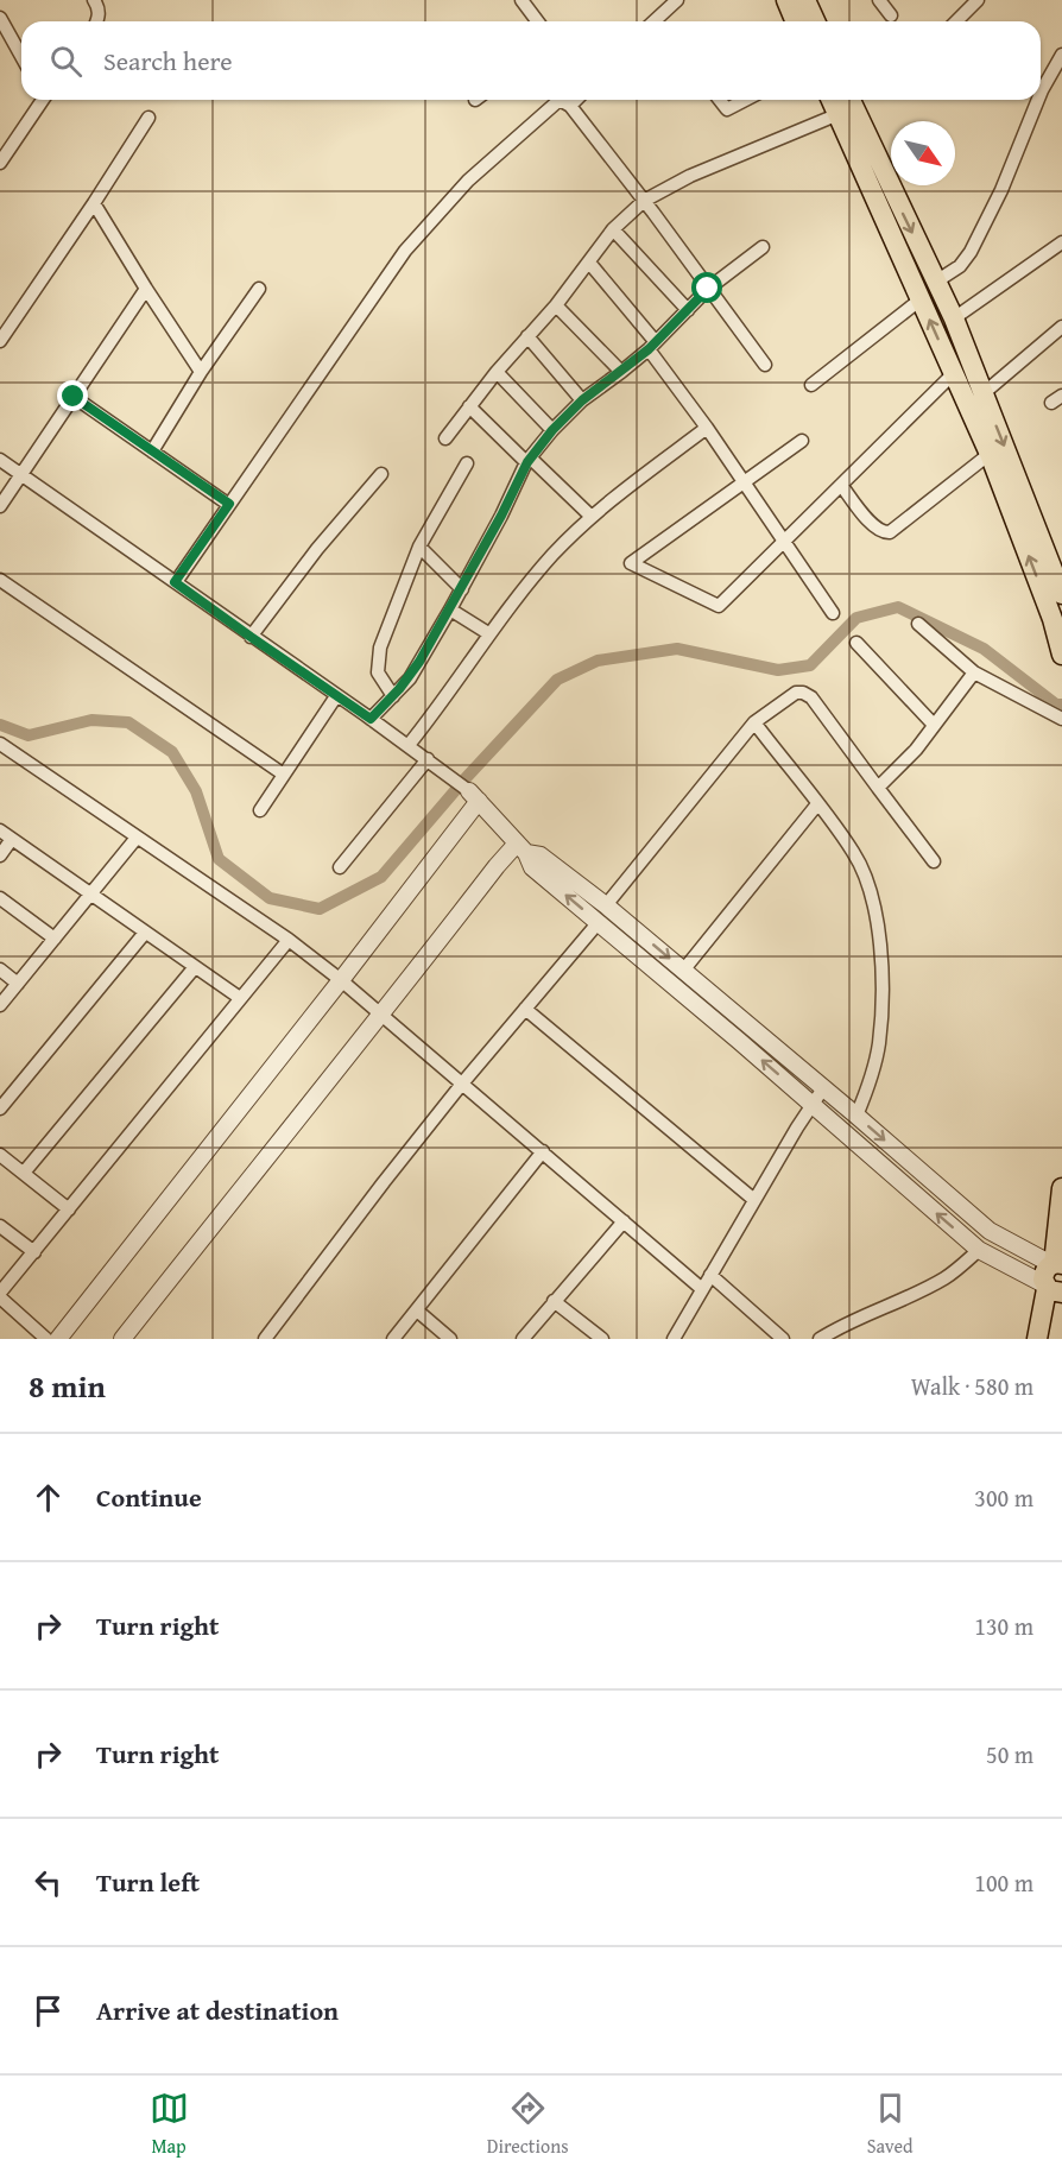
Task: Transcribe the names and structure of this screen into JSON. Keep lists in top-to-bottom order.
{
  "north": "bottom right",
  "page": {
    "search": "Search here",
    "heading": ["8 min", "Walk · 580 m"],
    "list": [
      ["Continue", "300 m"],
      ["Turn right", "130 m"],
      ["Turn right", "50 m"],
      ["Turn left", "100 m"],
      "Arrive at destination"
    ],
    "nav": ["Map", "Directions", "Saved"]
  }
}
